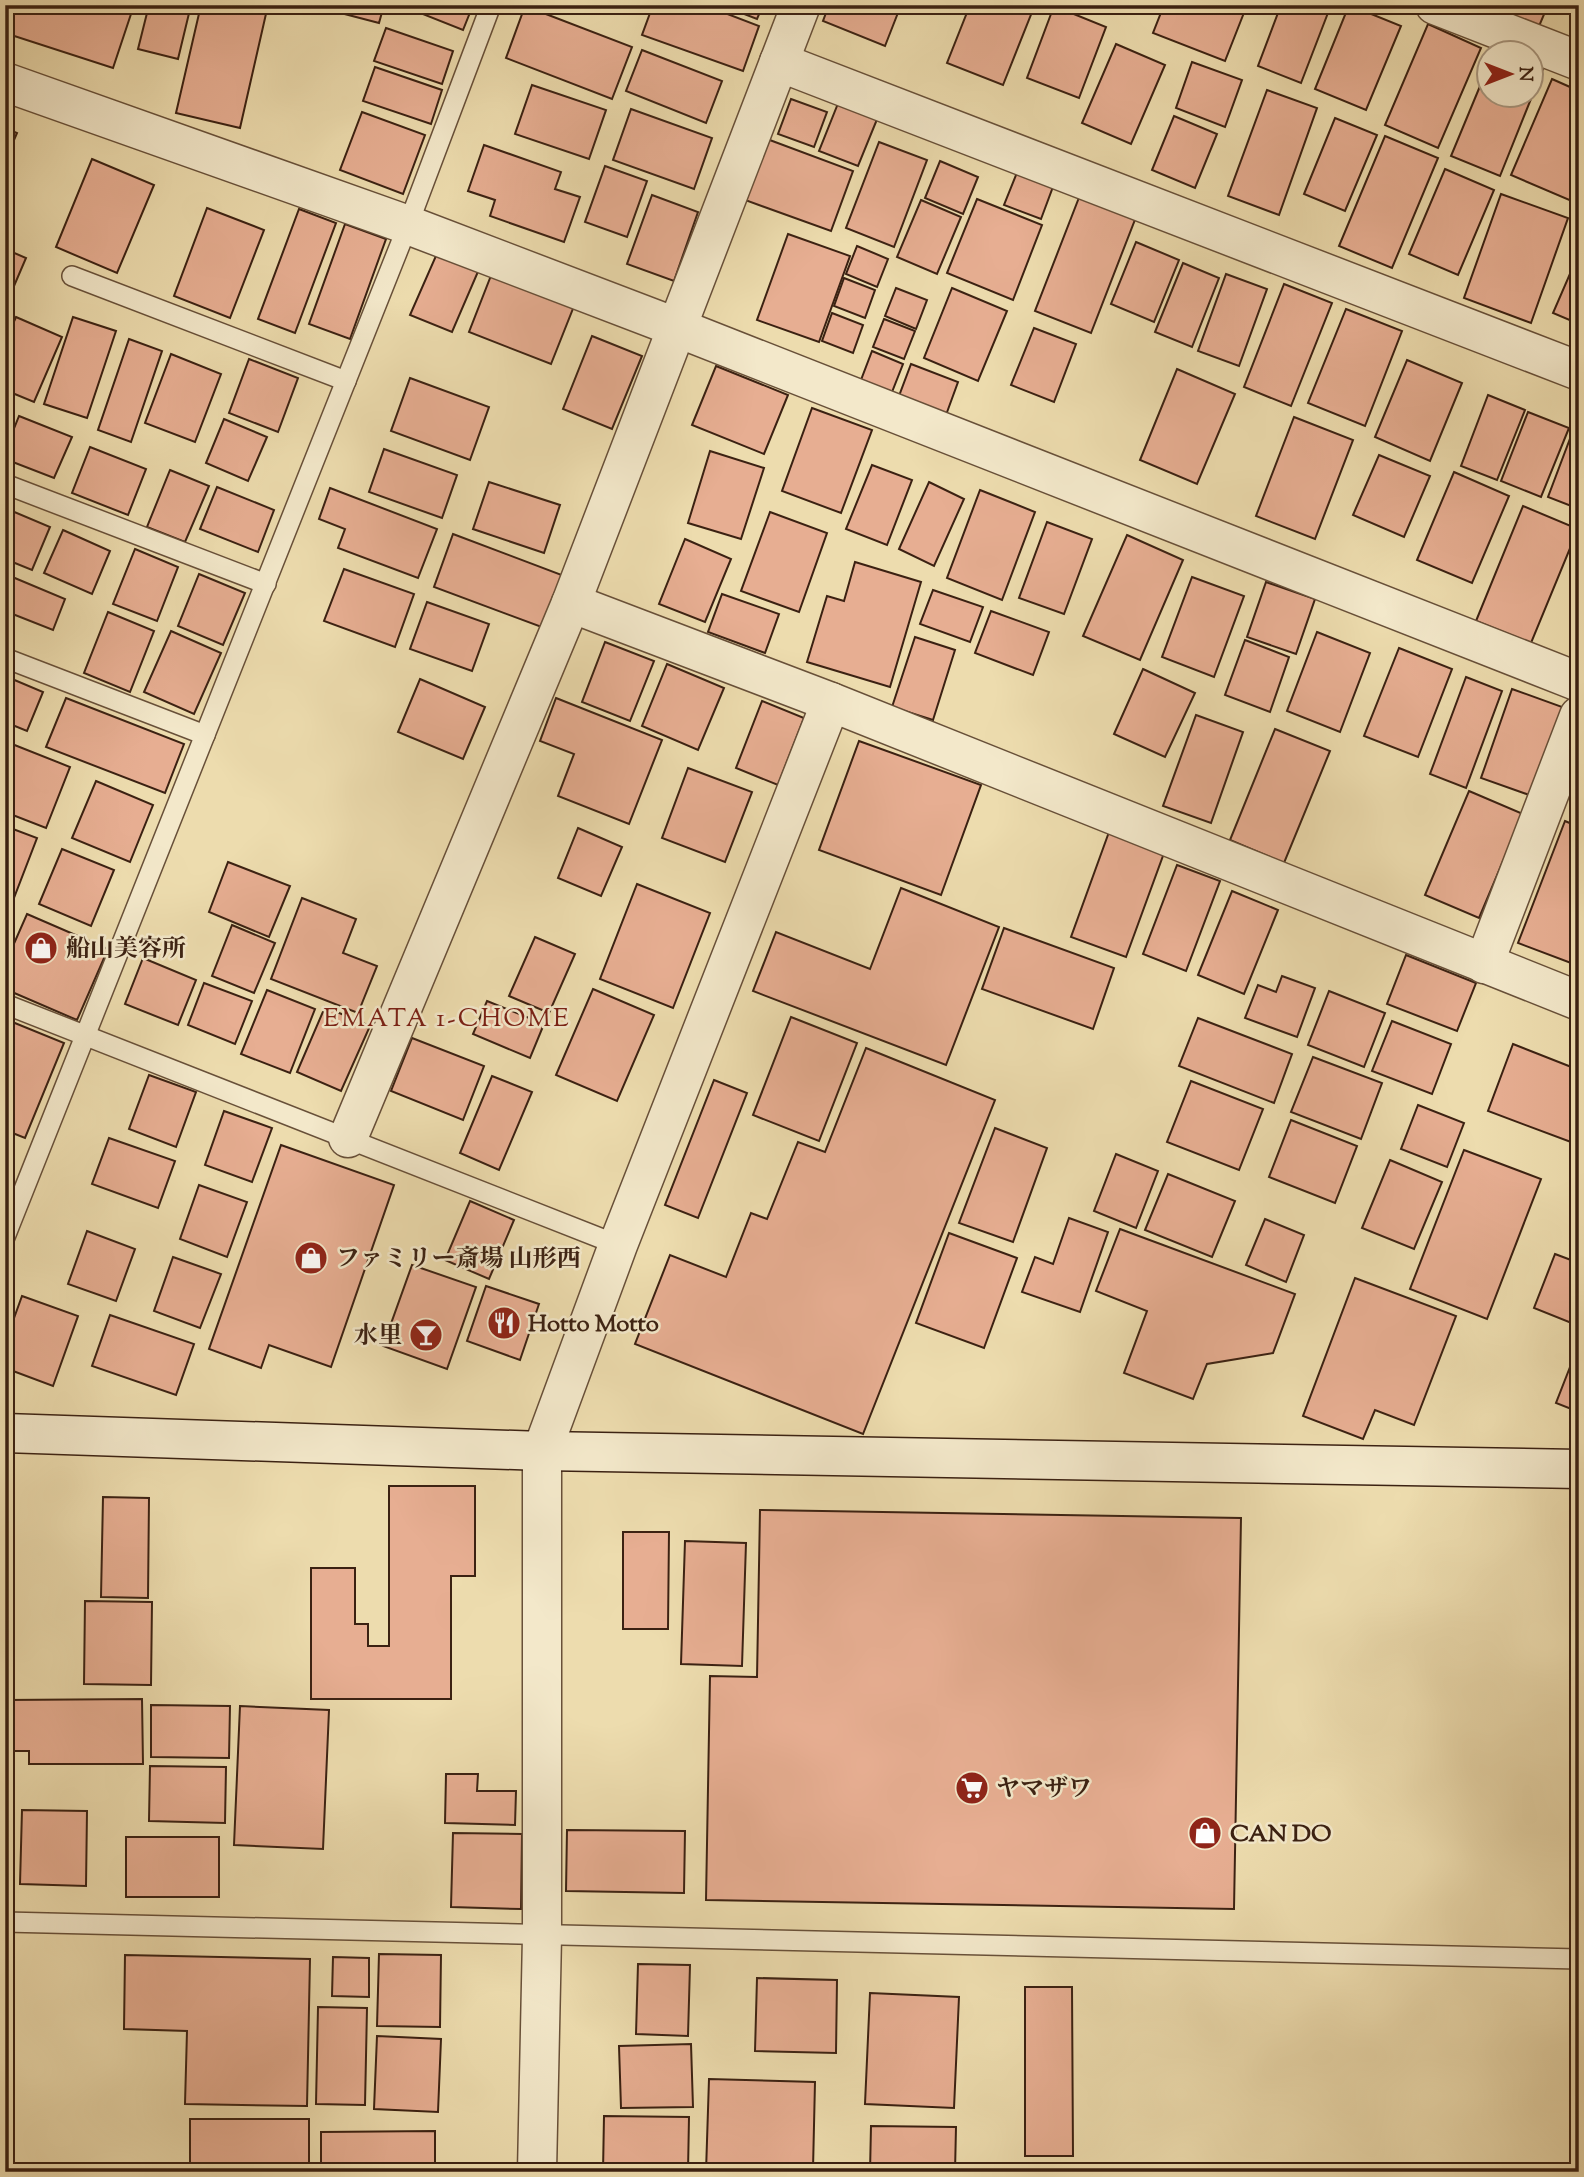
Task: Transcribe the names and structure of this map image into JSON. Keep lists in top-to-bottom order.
{
  "districts": ["EMATA 1-CHOME"],
  "places": {
    "shop": ["船山美容所", "ファミリー斎場 山形西", "CAN DO"],
    "restaurant": ["Hotto Motto"],
    "bar": ["水里"],
    "supermarket": ["ヤマザワ"]
  },
  "north": "right"
}
